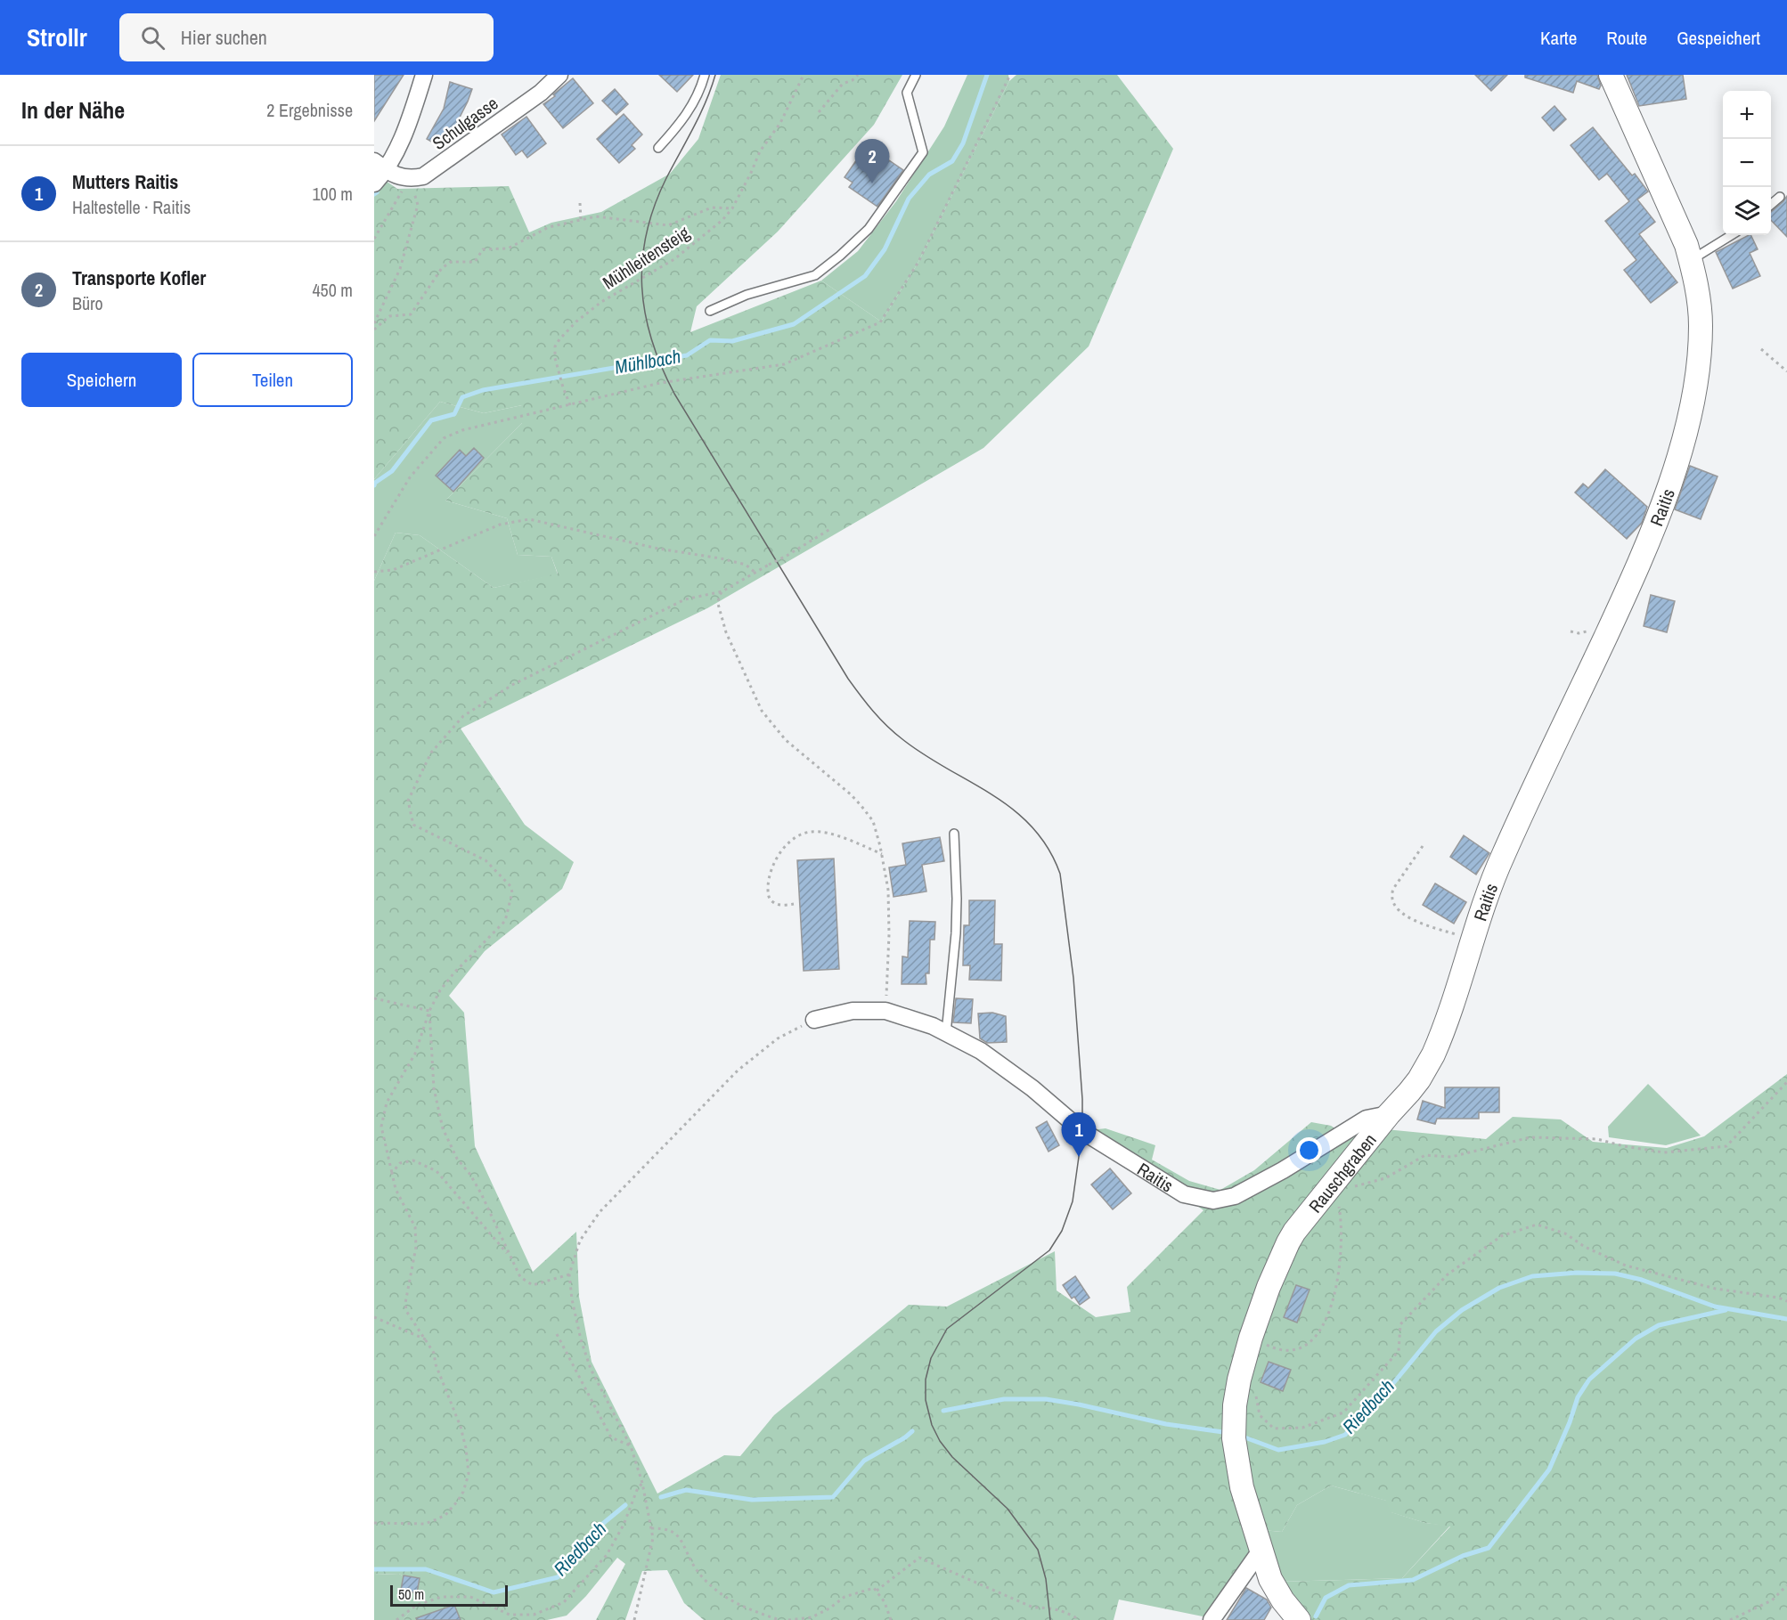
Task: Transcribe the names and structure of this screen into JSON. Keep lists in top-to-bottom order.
{
  "streets": {
    "street": ["Schulgasse", "Raitis", "Rauschgraben"],
    "path": ["Mühlleitensteig"]
  },
  "crossings": [
    ["Raitis", "Rauschgraben"]
  ],
  "water": ["Mühlbach", "Riedbach"],
  "scale_bar": "50 m",
  "page": {
    "header": "Strollr",
    "search": "Hier suchen",
    "nav": ["Karte", "Route", "Gespeichert"],
    "heading": ["In der Nähe", "2 Ergebnisse"],
    "map_buttons": ["+", "−"],
    "pins": ["2", "1"],
    "list": [
      {
        "mark": "1",
        "name": "Mutters Raitis",
        "note": "Haltestelle · Raitis",
        "value": "100 m"
      },
      {
        "mark": "2",
        "name": "Transporte Kofler",
        "note": "Büro",
        "value": "450 m"
      }
    ],
    "buttons": ["Speichern", "Teilen"],
    "scale": "50 m"
  }
}
